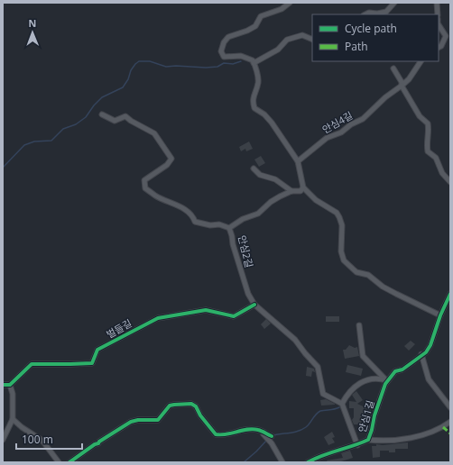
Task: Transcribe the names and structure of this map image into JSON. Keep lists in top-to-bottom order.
{
  "streets": {
    "street": [
      "안심4길",
      "안심2길",
      "벌들길",
      "안심1길"
    ]
  },
  "crossings": [
    ["안심2길", "벌들길"]
  ],
  "legend": ["Cycle path", "Path"],
  "scale_bar": "100 m",
  "north": "top"
}
